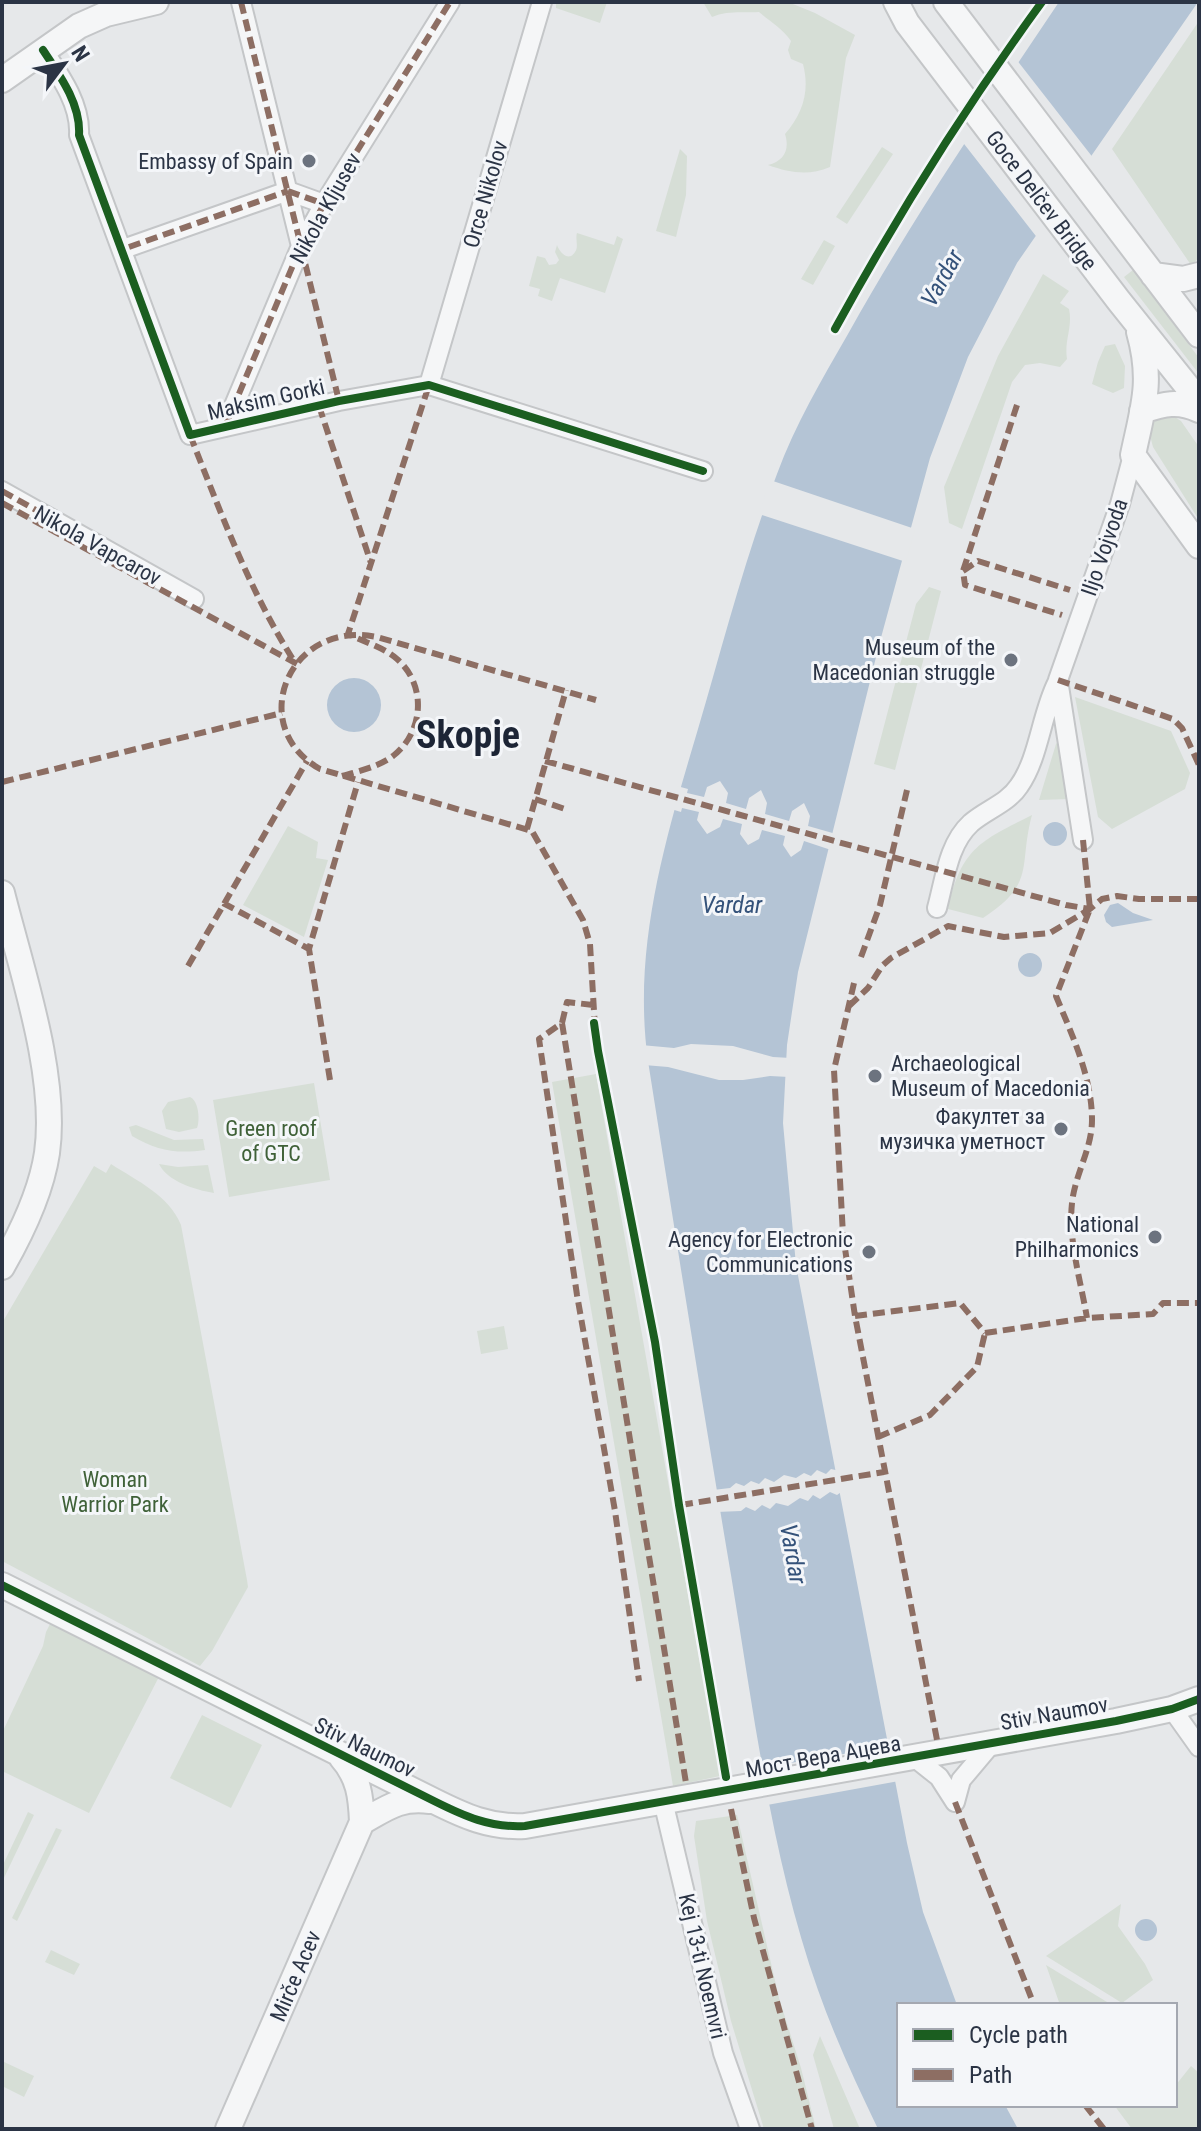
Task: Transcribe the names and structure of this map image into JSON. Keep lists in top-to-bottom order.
{
  "streets": {
    "street": [
      "Orce Nikolov",
      "Goce Delčev Bridge",
      "Nikola Kljusev",
      "Maksim Gorki",
      "Nikola Vapcarov",
      "Iljo Vojvoda",
      "Stiv Naumov",
      "Мост Вера Ацева",
      "Kej 13-ti Noemvri",
      "Mirče Acev"
    ]
  },
  "crossings": [
    ["Orce Nikolov", "Maksim Gorki"],
    ["Goce Delčev Bridge", "Iljo Vojvoda"],
    ["Nikola Kljusev", "Maksim Gorki"],
    ["Stiv Naumov", "Мост Вера Ацева"],
    ["Stiv Naumov", "Kej 13-ti Noemvri"],
    ["Stiv Naumov", "Mirče Acev"]
  ],
  "districts": ["Skopje"],
  "water": ["Vardar"],
  "parks": ["Green roof of GTC", "Woman Warrior Park"],
  "places": [
    "Embassy of Spain",
    "Museum of the Macedonian struggle",
    "Archaeological Museum of Macedonia",
    "Факултет за музичка уметност",
    "National Philharmonics",
    "Agency for Electronic Communications"
  ],
  "legend": ["Cycle path", "Path"],
  "north": "top right"
}
